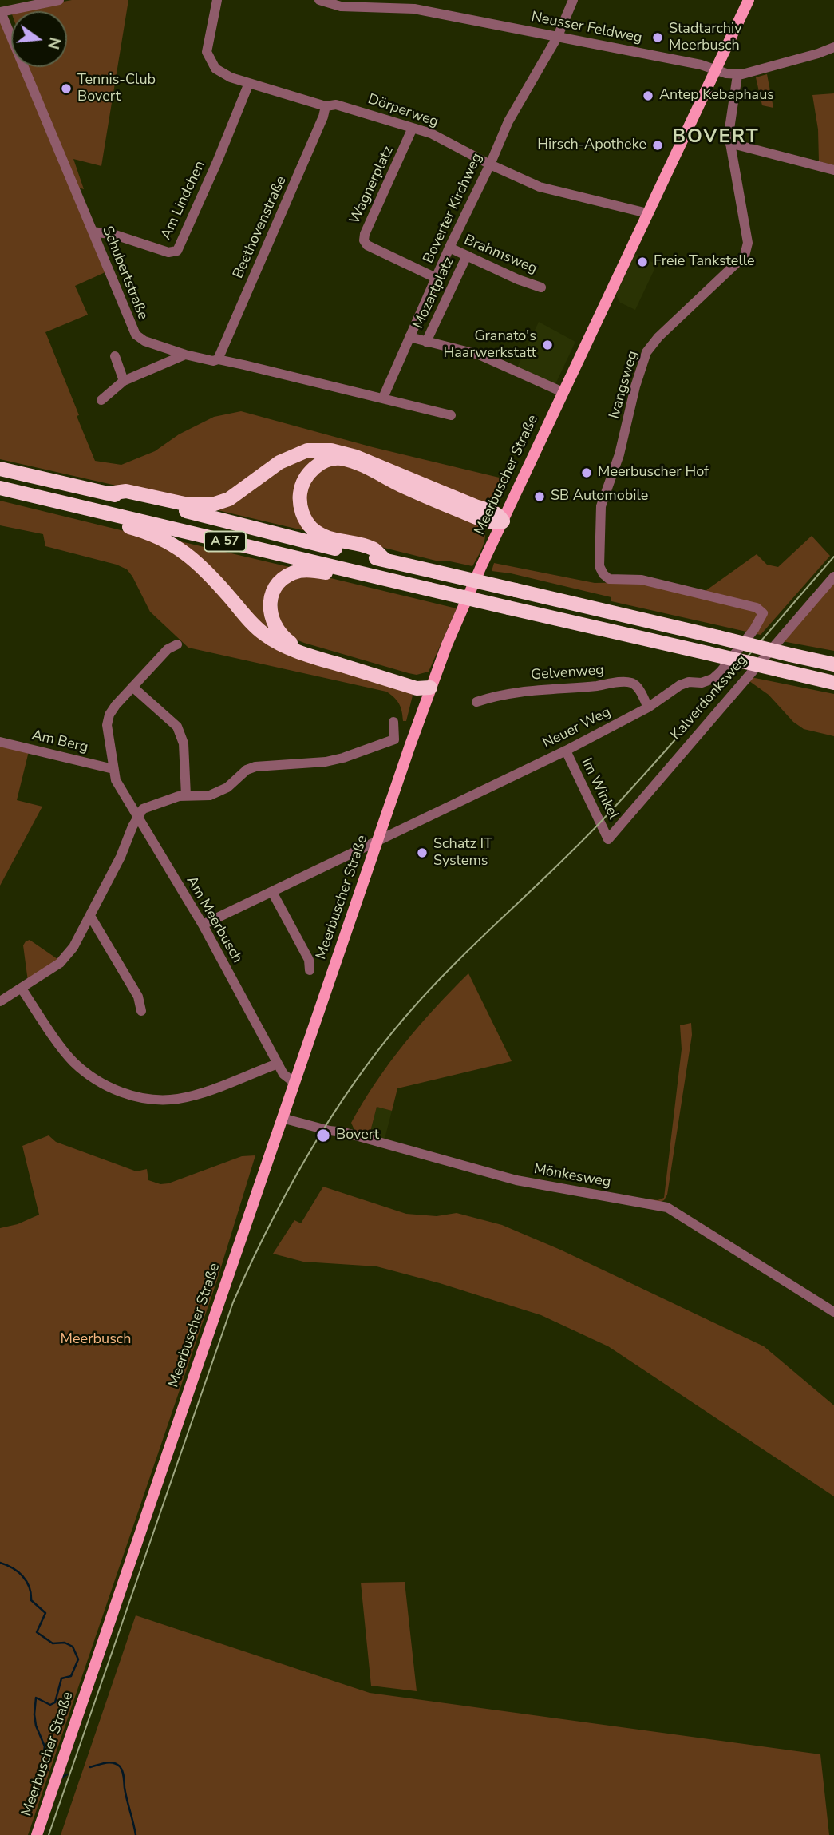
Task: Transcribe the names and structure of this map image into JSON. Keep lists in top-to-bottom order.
{
  "streets": {
    "highway": ["A 57"],
    "main road": ["Meerbuscher Straße"],
    "street": [
      "Neusser Feldweg",
      "Dörperweg",
      "Wagnerplatz",
      "Am Lindchen",
      "Boverter Kirchweg",
      "Beethovenstraße",
      "Brahmsweg",
      "Schubertstraße",
      "Mozartplatz",
      "Ivangsweg",
      "Gelvenweg",
      "Kalverdonksweg",
      "Neuer Weg",
      "Am Berg",
      "Im Winkel",
      "Am Meerbusch",
      "Mönkesweg"
    ]
  },
  "crossings": [
    ["Neusser Feldweg", "Boverter Kirchweg"],
    ["Neusser Feldweg", "Ivangsweg"],
    ["Neusser Feldweg", "Meerbuscher Straße"],
    ["Dörperweg", "Wagnerplatz"],
    ["Dörperweg", "Am Lindchen"],
    ["Dörperweg", "Boverter Kirchweg"],
    ["Dörperweg", "Beethovenstraße"],
    ["Dörperweg", "Meerbuscher Straße"],
    ["Wagnerplatz", "Boverter Kirchweg"],
    ["Am Lindchen", "Schubertstraße"],
    ["Boverter Kirchweg", "Brahmsweg"],
    ["Boverter Kirchweg", "Schubertstraße"],
    ["Beethovenstraße", "Schubertstraße"],
    ["Brahmsweg", "Mozartplatz"],
    ["Ivangsweg", "Neuer Weg"],
    ["Meerbuscher Straße", "Neuer Weg"],
    ["Meerbuscher Straße", "Am Meerbusch"],
    ["Meerbuscher Straße", "Mönkesweg"],
    ["Gelvenweg", "Neuer Weg"],
    ["Kalverdonksweg", "Im Winkel"],
    ["Neuer Weg", "Im Winkel"],
    ["Neuer Weg", "Am Meerbusch"],
    ["Am Berg", "Am Meerbusch"]
  ],
  "districts": ["BOVERT"],
  "parks": ["Meerbusch"],
  "places": [
    "Stadtarchiv Meerbusch",
    "Tennis-Club Bovert",
    "Antep Kebaphaus",
    "Hirsch-Apotheke",
    "Freie Tankstelle",
    "Granato's Haarwerkstatt",
    "Meerbuscher Hof",
    "SB Automobile",
    "Schatz IT Systems",
    "Bovert"
  ],
  "north": "right"
}
